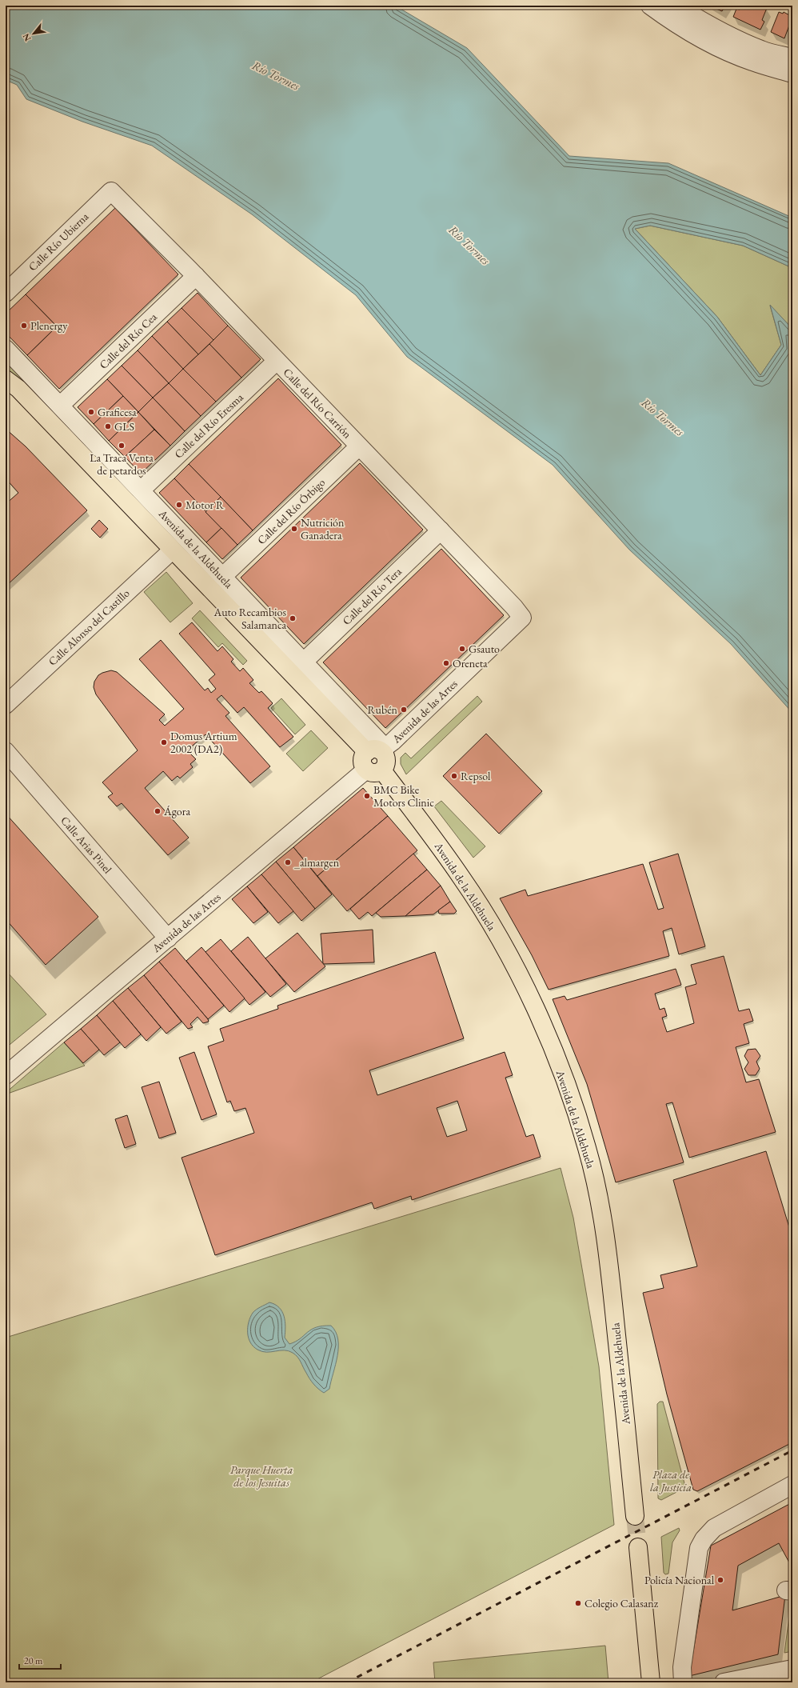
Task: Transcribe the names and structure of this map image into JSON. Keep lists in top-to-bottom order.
{
  "streets": {
    "main road": ["Avenida de la Aldehuela"],
    "street": [
      "Calle Río Ubierna",
      "Calle del Río Cea",
      "Calle del Río Carrión",
      "Calle del Río Eresma",
      "Calle del Río Órbigo",
      "Calle del Río Tera",
      "Calle Alonso del Castillo",
      "Avenida de las Artes",
      "Calle Arias Pinel"
    ]
  },
  "crossings": [
    ["Calle Río Ubierna", "Calle del Río Carrión"],
    ["Calle del Río Cea", "Calle del Río Carrión"],
    ["Calle del Río Cea", "Avenida de la Aldehuela"],
    ["Calle del Río Carrión", "Calle del Río Eresma"],
    ["Calle del Río Carrión", "Calle del Río Órbigo"],
    ["Calle del Río Carrión", "Calle del Río Tera"],
    ["Calle del Río Carrión", "Avenida de las Artes"],
    ["Calle del Río Eresma", "Avenida de la Aldehuela"],
    ["Calle del Río Órbigo", "Avenida de la Aldehuela"],
    ["Avenida de la Aldehuela", "Calle del Río Tera"],
    ["Avenida de la Aldehuela", "Calle Alonso del Castillo"],
    ["Avenida de la Aldehuela", "Avenida de las Artes"],
    ["Avenida de las Artes", "Calle Arias Pinel"]
  ],
  "water": ["Río Tormes"],
  "parks": ["Parque Huerta de los Jesuitas", "Plaza de la Justicia"],
  "places": [
    "Plenergy",
    "Graficesa",
    "GLS",
    "La Traca Venta de petardos",
    "Motor R",
    "Nutrición Ganadera",
    "Auto Recambios Salamanca",
    "Gsauto",
    "Oreneta",
    "Rubén",
    "Domus Artium 2002 (DA2)",
    "Repsol",
    "BMC Bike Motors Clinic",
    "Ágora",
    "_almargen",
    "Policía Nacional",
    "Colegio Calasanz"
  ],
  "scale_bar": "20 m",
  "north": "bottom left"
}
